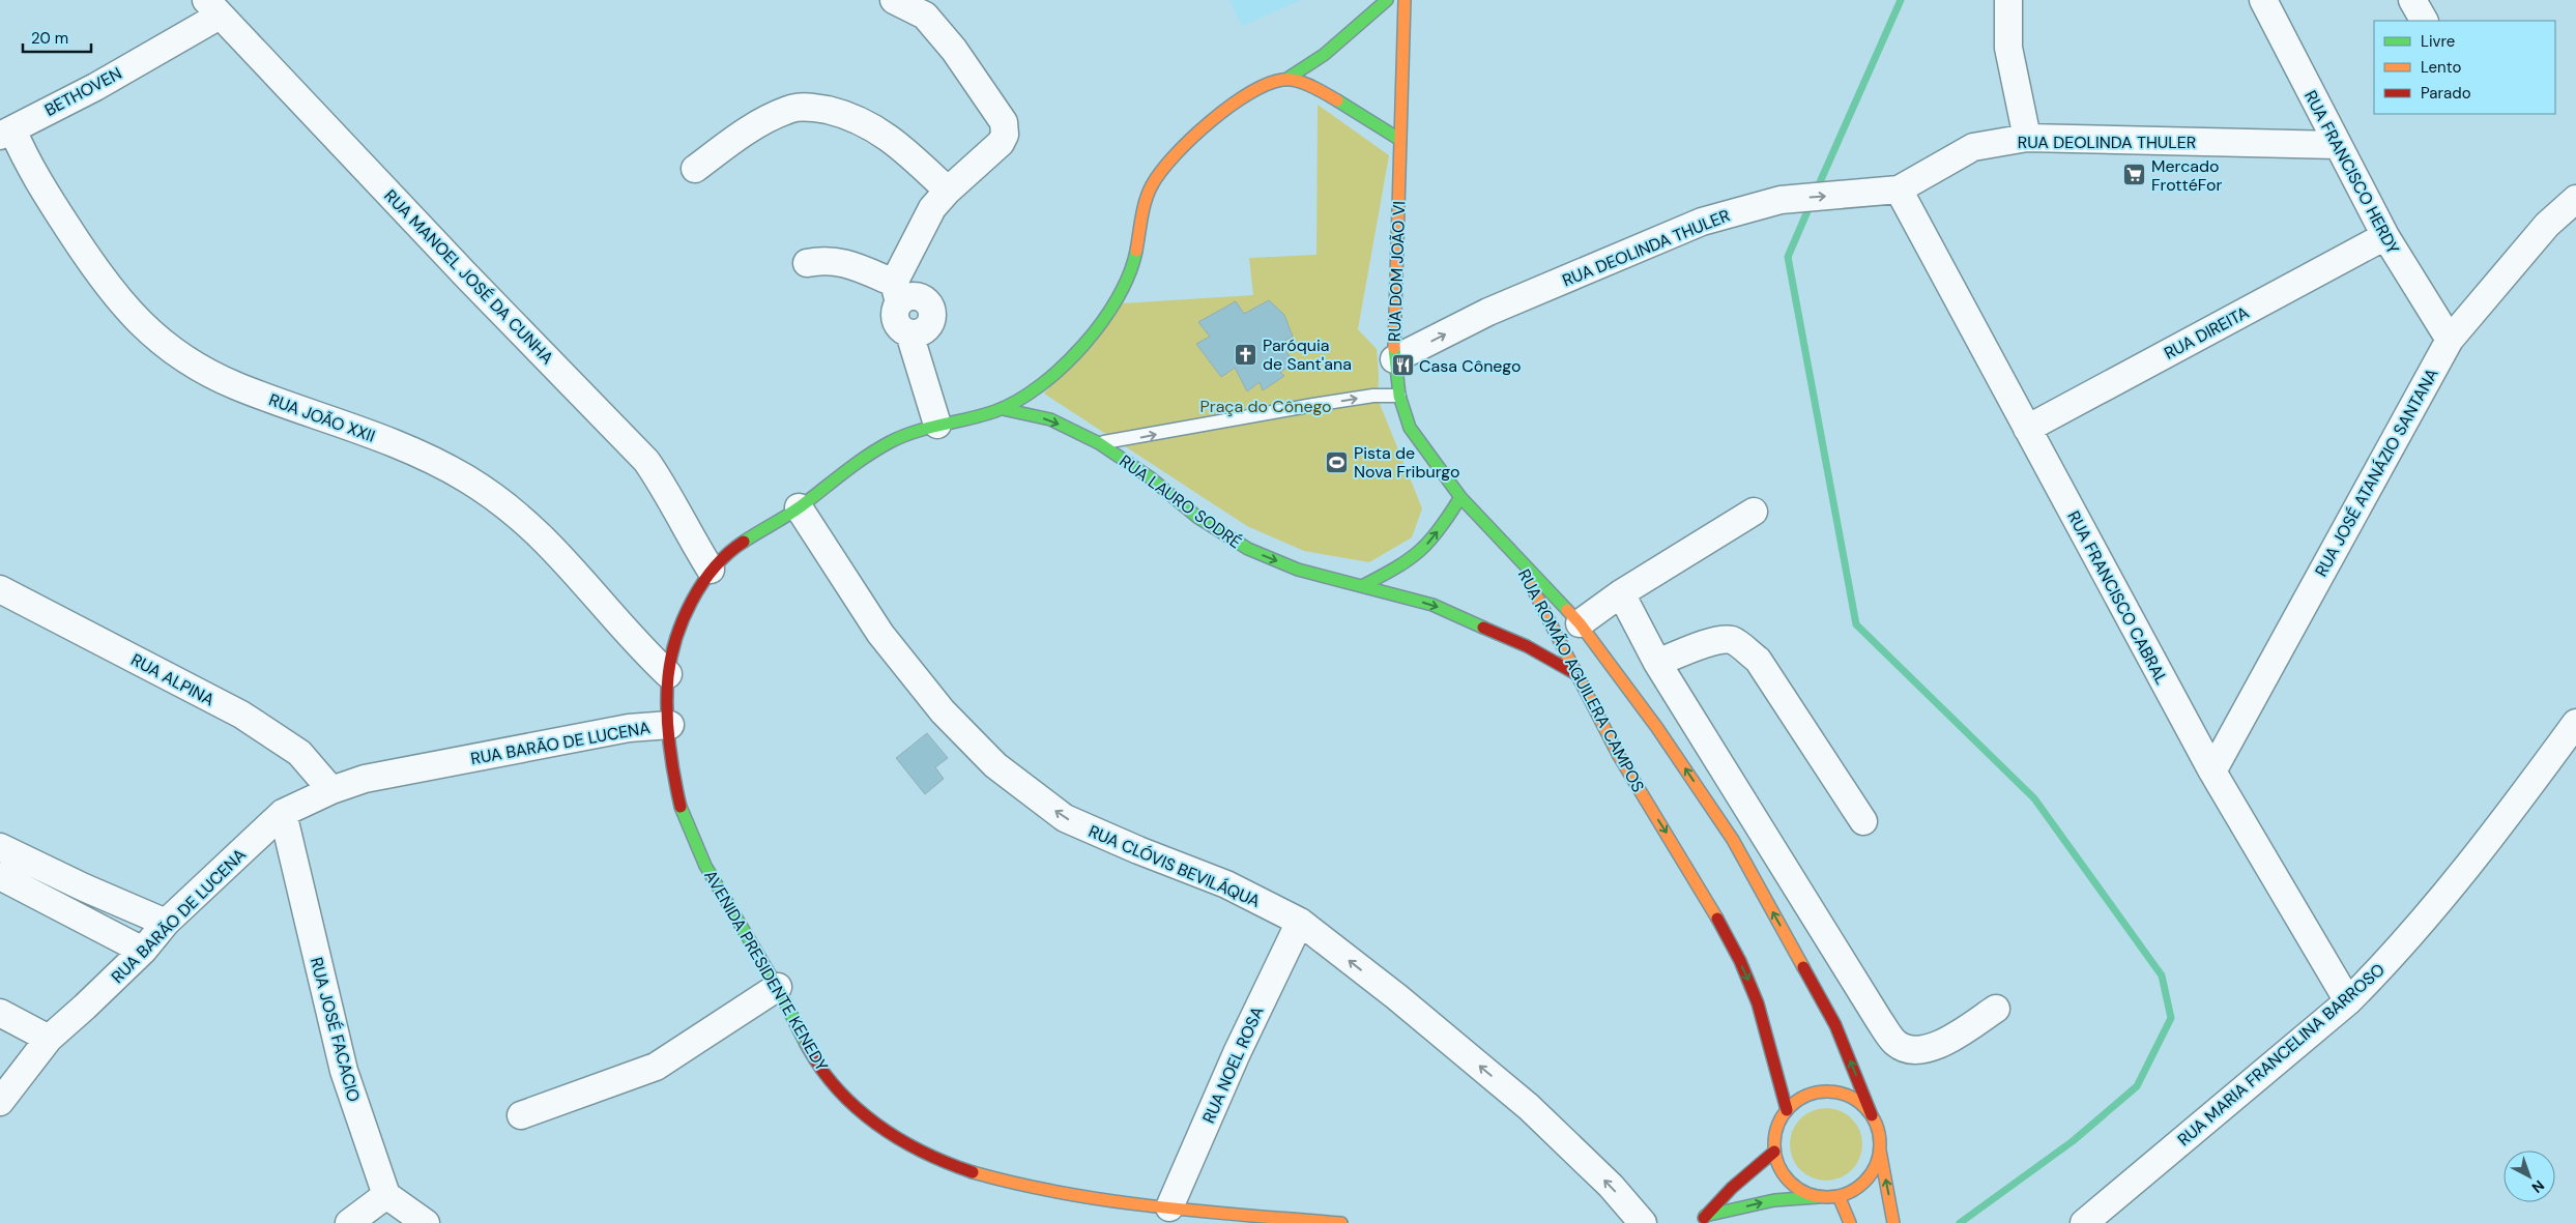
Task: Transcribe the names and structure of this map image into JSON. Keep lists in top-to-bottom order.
{
  "streets": {
    "street": [
      "BETHOVEN",
      "RUA DEOLINDA THULER",
      "RUA FRANCISCO HERDY",
      "RUA DOM JOÃO VI",
      "RUA MANOEL JOSÉ DA CUNHA",
      "RUA DIREITA",
      "RUA JOÃO XXII",
      "RUA JOSÉ ATANÁZIO SANTANA",
      "RUA LAURO SODRÉ",
      "RUA FRANCISCO CABRAL",
      "RUA ALPINA",
      "RUA ROMÃO AGUILERA CAMPOS",
      "RUA BARÃO DE LUCENA",
      "RUA CLÓVIS BEVILÁQUA",
      "AVENIDA PRESIDENTE KENEDY",
      "RUA JOSÉ FACACIO",
      "RUA MARIA FRANCELINA BARROSO",
      "RUA NOEL ROSA"
    ]
  },
  "crossings": [
    ["BETHOVEN", "RUA MANOEL JOSÉ DA CUNHA"],
    ["BETHOVEN", "RUA JOÃO XXII"],
    ["RUA DEOLINDA THULER", "RUA FRANCISCO HERDY"],
    ["RUA DEOLINDA THULER", "RUA DOM JOÃO VI"],
    ["RUA DEOLINDA THULER", "RUA FRANCISCO CABRAL"],
    ["RUA FRANCISCO HERDY", "RUA DIREITA"],
    ["RUA FRANCISCO HERDY", "RUA JOSÉ ATANÁZIO SANTANA"],
    ["RUA DOM JOÃO VI", "RUA ROMÃO AGUILERA CAMPOS"],
    ["RUA MANOEL JOSÉ DA CUNHA", "RUA BARÃO DE LUCENA"],
    ["RUA DIREITA", "RUA FRANCISCO CABRAL"],
    ["RUA JOÃO XXII", "RUA BARÃO DE LUCENA"],
    ["RUA JOSÉ ATANÁZIO SANTANA", "RUA FRANCISCO CABRAL"],
    ["RUA LAURO SODRÉ", "RUA ROMÃO AGUILERA CAMPOS"],
    ["RUA LAURO SODRÉ", "RUA BARÃO DE LUCENA"],
    ["RUA FRANCISCO CABRAL", "RUA MARIA FRANCELINA BARROSO"],
    ["RUA ALPINA", "RUA BARÃO DE LUCENA"],
    ["RUA BARÃO DE LUCENA", "RUA CLÓVIS BEVILÁQUA"],
    ["RUA BARÃO DE LUCENA", "AVENIDA PRESIDENTE KENEDY"],
    ["RUA BARÃO DE LUCENA", "RUA JOSÉ FACACIO"],
    ["RUA CLÓVIS BEVILÁQUA", "RUA NOEL ROSA"],
    ["AVENIDA PRESIDENTE KENEDY", "RUA NOEL ROSA"]
  ],
  "one_way": ["RUA DEOLINDA THULER", "RUA LAURO SODRÉ", "RUA CLÓVIS BEVILÁQUA"],
  "parks": ["Praça do Cônego"],
  "places": {
    "supermarket": ["Mercado FrottéFor"],
    "church": ["Paróquia de Sant'ana"],
    "restaurant": ["Casa Cônego"],
    "sports": ["Pista de Nova Friburgo"]
  },
  "legend": ["Livre", "Lento", "Parado"],
  "scale_bar": "20 m",
  "north": "bottom right"
}
